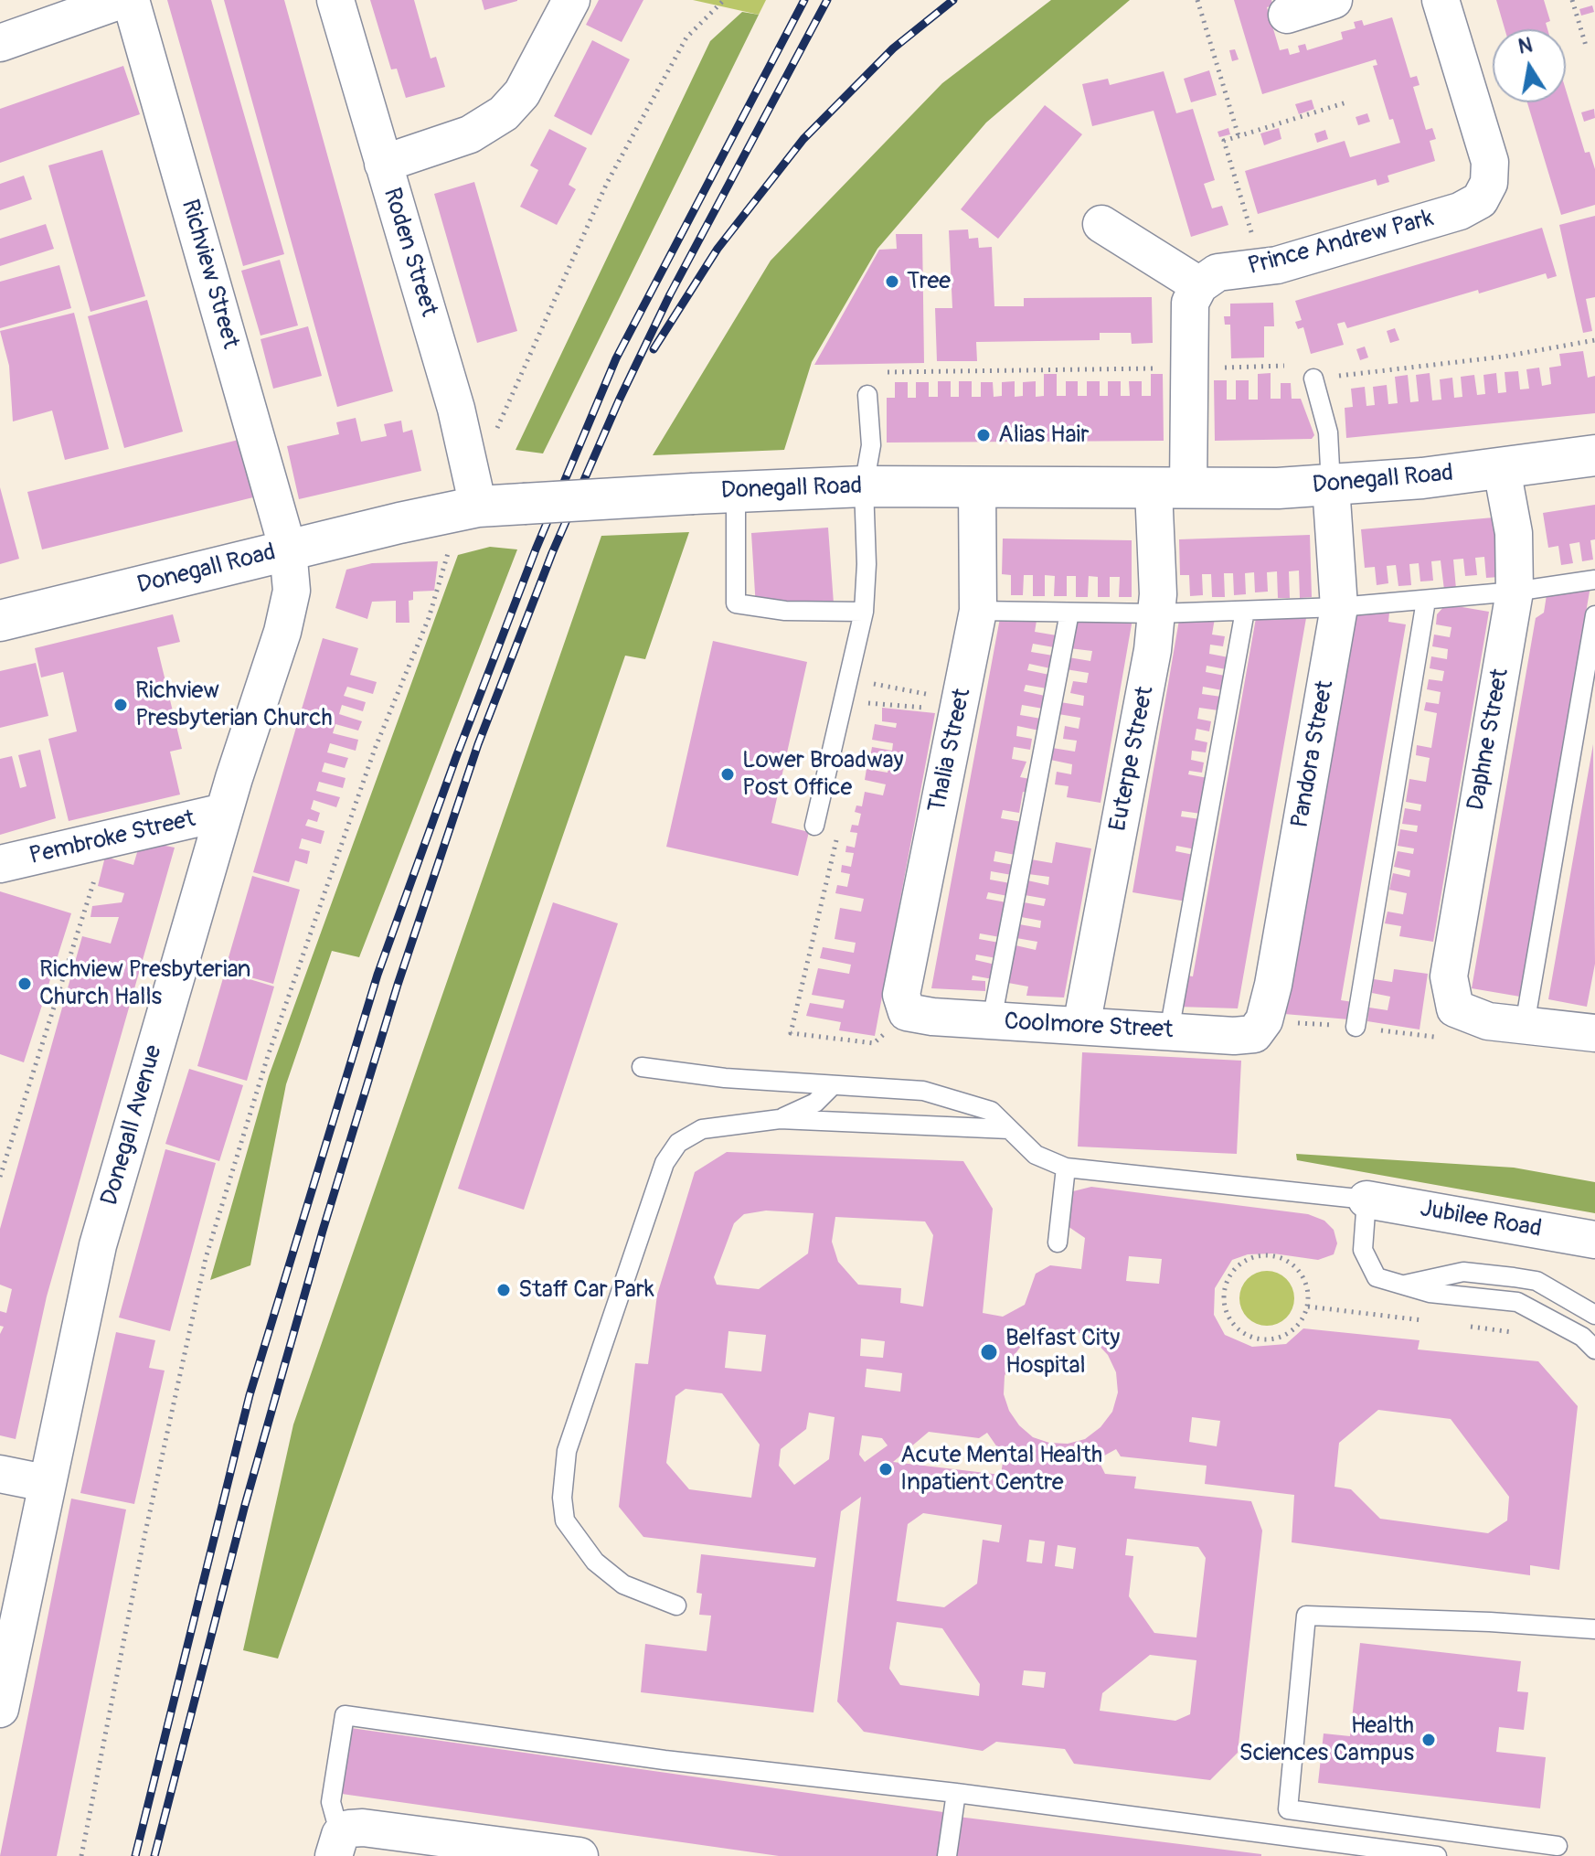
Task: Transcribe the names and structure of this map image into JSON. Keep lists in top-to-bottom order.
{
  "streets": {
    "street": [
      "Prince Andrew Park",
      "Roden Street",
      "Richview Street",
      "Donegall Road",
      "Daphne Street",
      "Thalia Street",
      "Pandora Street",
      "Euterpe Street",
      "Pembroke Street",
      "Coolmore Street",
      "Donegall Avenue",
      "Jubilee Road"
    ]
  },
  "crossings": [
    ["Roden Street", "Donegall Road"],
    ["Richview Street", "Donegall Road"],
    ["Richview Street", "Donegall Avenue"],
    ["Donegall Road", "Daphne Street"],
    ["Donegall Road", "Thalia Street"],
    ["Donegall Road", "Pandora Street"],
    ["Donegall Road", "Euterpe Street"],
    ["Donegall Road", "Donegall Avenue"],
    ["Thalia Street", "Coolmore Street"],
    ["Pandora Street", "Coolmore Street"],
    ["Euterpe Street", "Coolmore Street"],
    ["Pembroke Street", "Donegall Avenue"]
  ],
  "places": [
    "Tree",
    "Alias Hair",
    "Richview Presbyterian Church",
    "Lower Broadway Post Office",
    "Richview Presbyterian Church Halls",
    "Staff Car Park",
    "Belfast City Hospital",
    "Acute Mental Health Inpatient Centre",
    "Health Sciences Campus"
  ],
  "north": "top"
}
